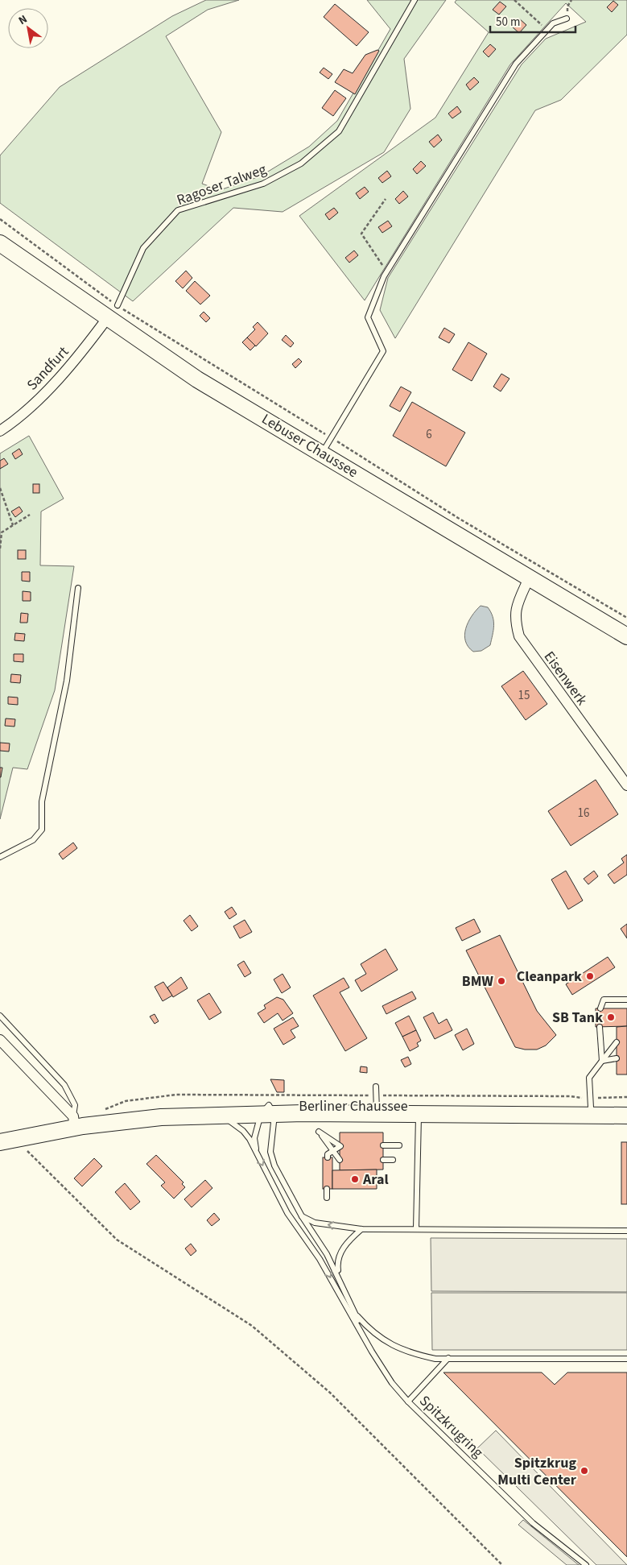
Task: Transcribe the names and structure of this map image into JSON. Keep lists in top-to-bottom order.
{
  "streets": {
    "main road": ["Lebuser Chaussee", "Berliner Chaussee"],
    "street": ["Sandfurt", "Eisenwerk"],
    "lane": ["Ragoser Talweg", "Spitzkrugring"]
  },
  "crossings": [
    ["Ragoser Talweg", "Sandfurt"],
    ["Ragoser Talweg", "Lebuser Chaussee"],
    ["Sandfurt", "Lebuser Chaussee"],
    ["Lebuser Chaussee", "Eisenwerk"],
    ["Berliner Chaussee", "Spitzkrugring"]
  ],
  "places": [
    "Cleanpark",
    "BMW",
    "SB Tank",
    "Aral",
    "Spitzkrug Multi Center"
  ],
  "house_numbers": ["6", "15", "16"],
  "scale_bar": "50 m",
  "north": "top left"
}
